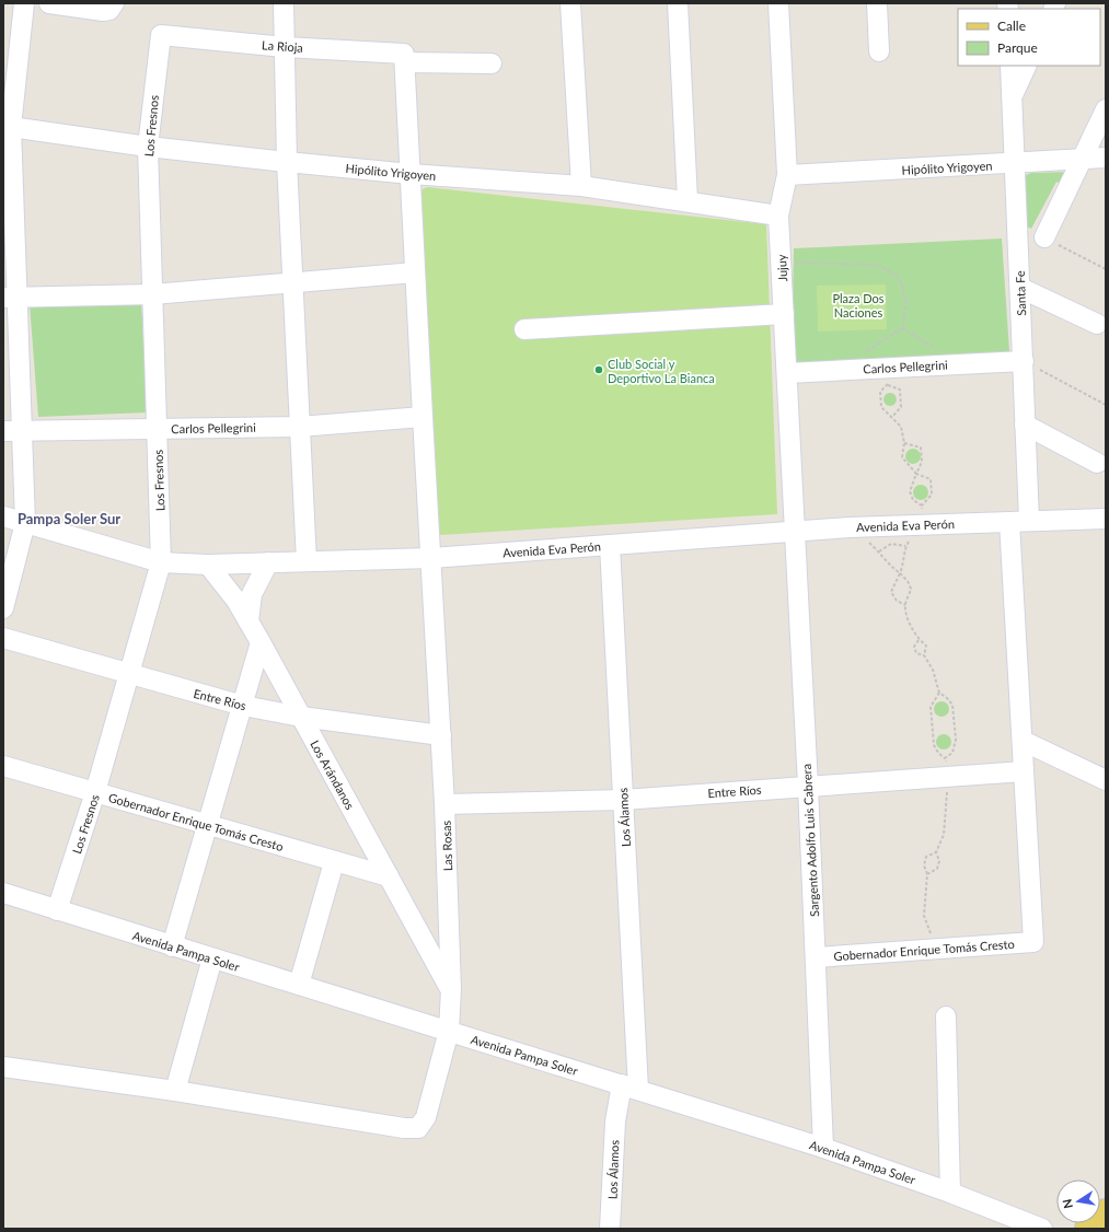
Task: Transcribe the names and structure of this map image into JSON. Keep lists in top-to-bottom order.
{
  "streets": {
    "street": [
      "La Rioja",
      "Los Fresnos",
      "Hipólito Yrigoyen",
      "Jujuy",
      "Santa Fe",
      "Carlos Pellegrini",
      "Avenida Eva Perón",
      "Entre Ríos",
      "Los Arándanos",
      "Los Álamos",
      "Gobernador Enrique Tomás Cresto",
      "Sargento Adolfo Luis Cabrera",
      "Las Rosas",
      "Avenida Pampa Soler"
    ]
  },
  "crossings": [
    ["La Rioja", "Los Fresnos"],
    ["La Rioja", "Las Rosas"],
    ["Los Fresnos", "Hipólito Yrigoyen"],
    ["Los Fresnos", "Carlos Pellegrini"],
    ["Los Fresnos", "Avenida Eva Perón"],
    ["Los Fresnos", "Entre Ríos"],
    ["Los Fresnos", "Gobernador Enrique Tomás Cresto"],
    ["Los Fresnos", "Avenida Pampa Soler"],
    ["Hipólito Yrigoyen", "Jujuy"],
    ["Hipólito Yrigoyen", "Santa Fe"],
    ["Hipólito Yrigoyen", "Las Rosas"],
    ["Jujuy", "Carlos Pellegrini"],
    ["Jujuy", "Avenida Eva Perón"],
    ["Jujuy", "Sargento Adolfo Luis Cabrera"],
    ["Santa Fe", "Carlos Pellegrini"],
    ["Santa Fe", "Avenida Eva Perón"],
    ["Carlos Pellegrini", "Las Rosas"],
    ["Avenida Eva Perón", "Los Arándanos"],
    ["Avenida Eva Perón", "Los Álamos"],
    ["Avenida Eva Perón", "Sargento Adolfo Luis Cabrera"],
    ["Avenida Eva Perón", "Las Rosas"],
    ["Entre Ríos", "Los Arándanos"],
    ["Entre Ríos", "Los Álamos"],
    ["Entre Ríos", "Gobernador Enrique Tomás Cresto"],
    ["Entre Ríos", "Sargento Adolfo Luis Cabrera"],
    ["Entre Ríos", "Las Rosas"],
    ["Los Arándanos", "Gobernador Enrique Tomás Cresto"],
    ["Los Arándanos", "Las Rosas"],
    ["Los Álamos", "Avenida Pampa Soler"],
    ["Gobernador Enrique Tomás Cresto", "Sargento Adolfo Luis Cabrera"],
    ["Sargento Adolfo Luis Cabrera", "Avenida Pampa Soler"],
    ["Las Rosas", "Avenida Pampa Soler"]
  ],
  "districts": ["Pampa Soler Sur"],
  "parks": ["Plaza Dos Naciones"],
  "places": ["Club Social y Deportivo La Bianca"],
  "legend": ["Calle", "Parque"],
  "north": "left"
}
